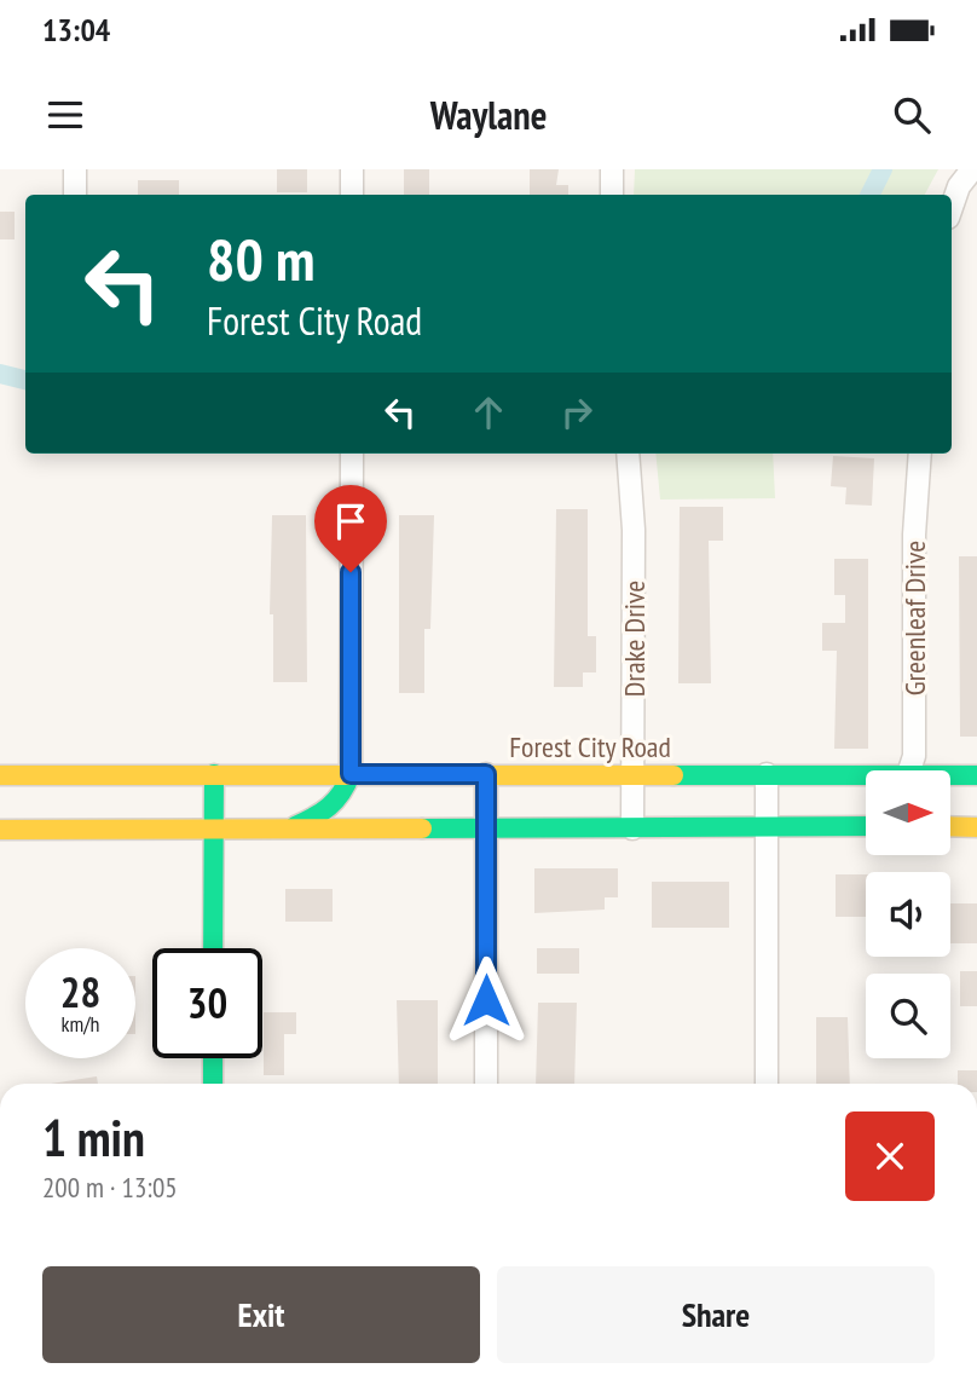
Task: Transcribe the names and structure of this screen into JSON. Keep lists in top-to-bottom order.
{
  "streets": {
    "main road": ["Forest City Road"],
    "street": ["Greenleaf Drive", "Drake Drive"]
  },
  "crossings": [
    ["Drake Drive", "Forest City Road"]
  ],
  "north": "right",
  "page": {
    "status": "13:04",
    "header": "Waylane",
    "turn": ["80 m", "Forest City Road"],
    "speed": "28 km/h",
    "limit": "30",
    "heading": ["1 min", "200 m · 13:05"],
    "buttons": ["Exit", "Share"]
  }
}
